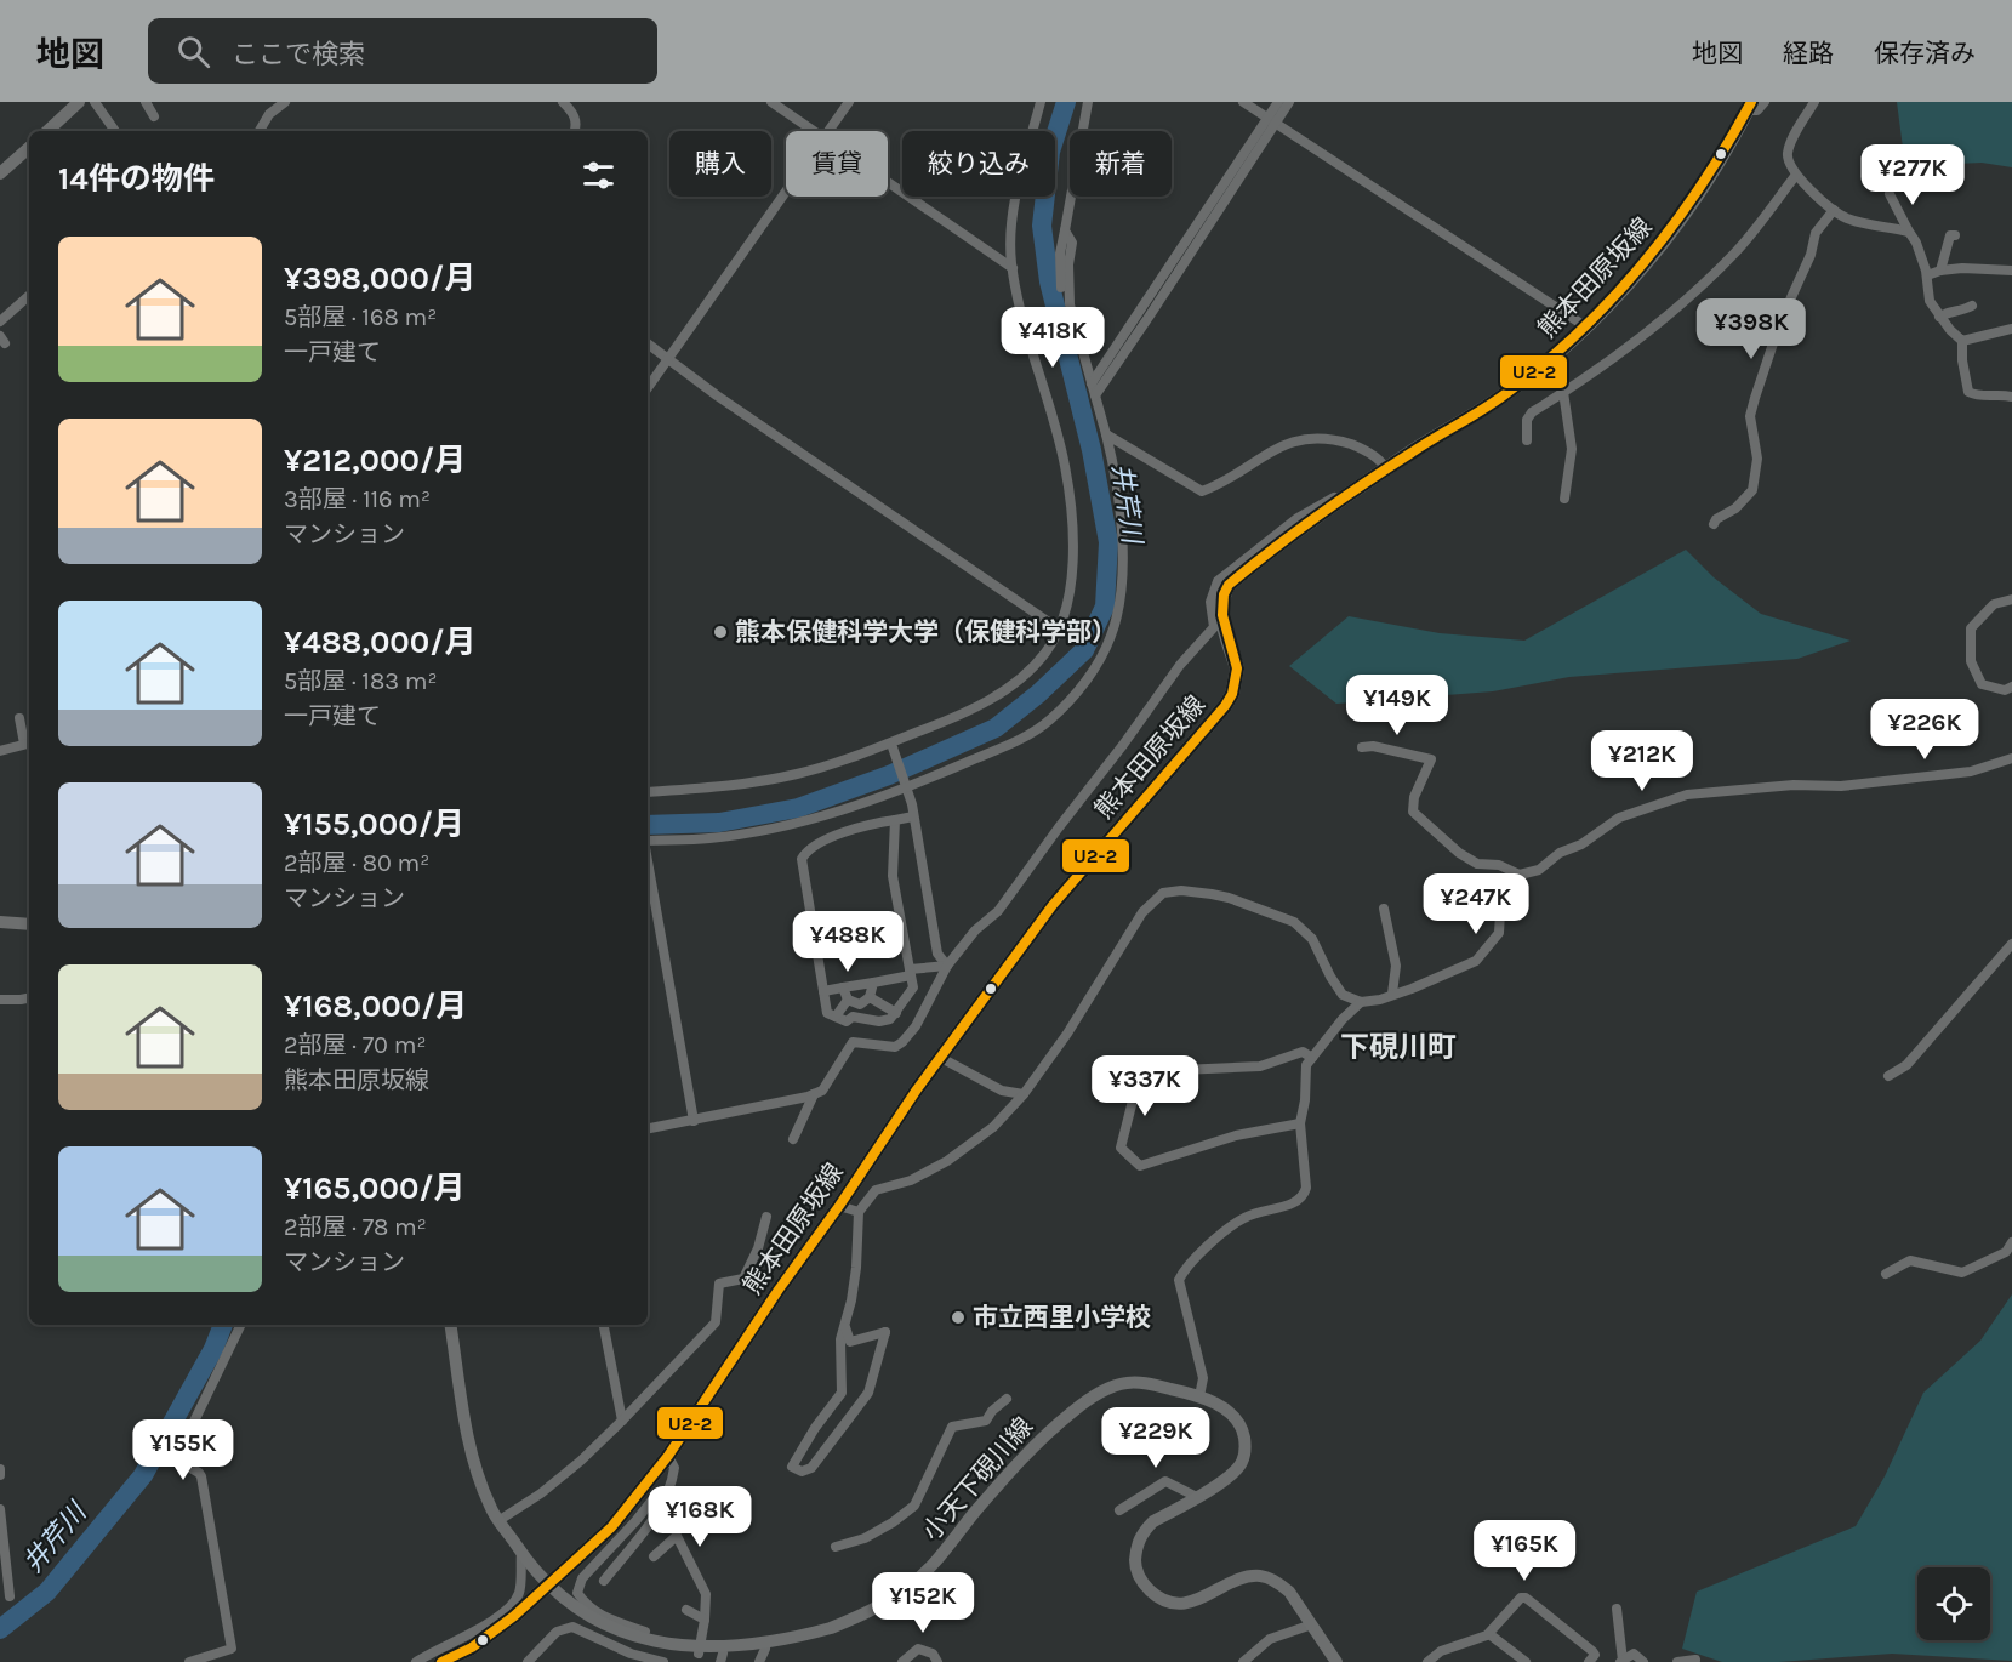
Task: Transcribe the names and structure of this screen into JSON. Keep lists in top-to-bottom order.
{
  "streets": {
    "main road": ["熊本田原坂線", "小天下硯川線"]
  },
  "crossings": [
    ["熊本田原坂線", "小天下硯川線"]
  ],
  "districts": ["下硯川町"],
  "water": ["井芹川"],
  "places": ["熊本保健科学大学（保健科学部）", "市立西里小学校"],
  "lines": ["transit line U2-2"],
  "page": {
    "header": "地図",
    "search": "ここで検索",
    "nav": ["地図", "経路", "保存済み"],
    "chip": [
      "購入",
      "賃貸",
      "絞り込み",
      "新着"
    ],
    "heading": "14件の物件",
    "price": [
      "¥277K",
      "¥398K",
      "¥418K",
      "¥149K",
      "¥226K",
      "¥212K",
      "¥247K",
      "¥488K",
      "¥337K",
      "¥229K",
      "¥155K",
      "¥168K",
      "¥165K",
      "¥152K"
    ],
    "list": [
      {
        "name": "¥398,000/月",
        "note": "5部屋 · 168 m² · 一戸建て"
      },
      {
        "name": "¥212,000/月",
        "note": "3部屋 · 116 m² · マンション"
      },
      {
        "name": "¥488,000/月",
        "note": "5部屋 · 183 m² · 一戸建て"
      },
      {
        "name": "¥155,000/月",
        "note": "2部屋 · 80 m² · マンション"
      },
      {
        "name": "¥168,000/月",
        "note": "2部屋 · 70 m² · 熊本田原坂線"
      },
      {
        "name": "¥165,000/月",
        "note": "2部屋 · 78 m² · マンション"
      }
    ]
  }
}
